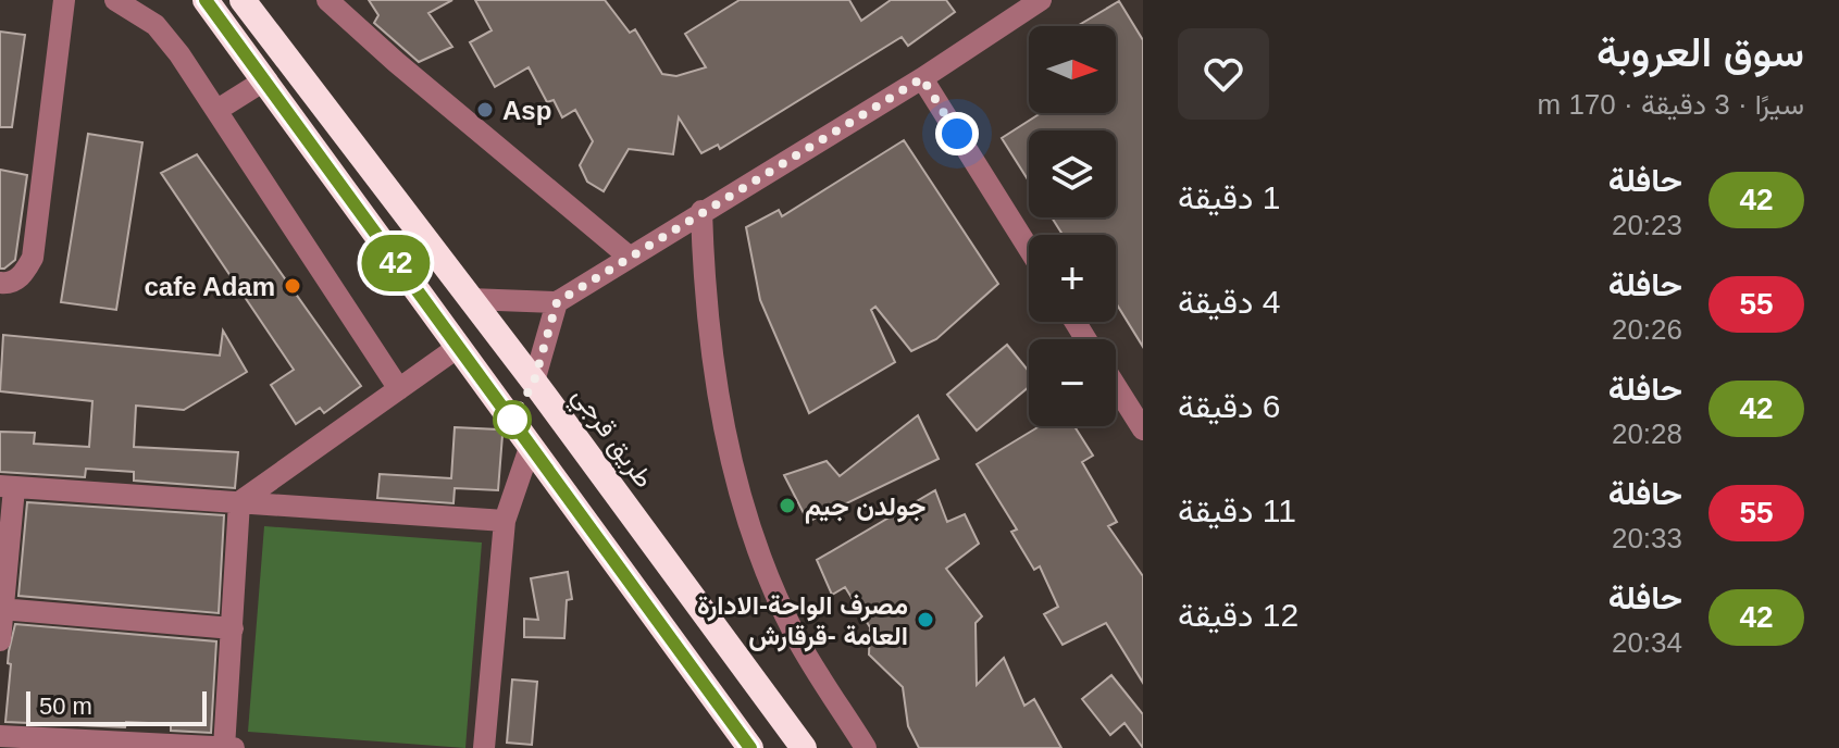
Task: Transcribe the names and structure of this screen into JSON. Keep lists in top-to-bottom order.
{
  "streets": {
    "highway": ["طريق قرجي"]
  },
  "places": [
    "Asp",
    "cafe Adam",
    "جولدن جيم",
    "مصرف الواحة-الادارة العامة -قرقارش"
  ],
  "lines": ["bus line 42"],
  "scale_bar": "50 m",
  "north": "right",
  "page": {
    "heading": ["سوق العروبة", "سيرًا · 3 دقيقة · 170 m"],
    "on_map": "42",
    "map_buttons": ["+", "−"],
    "list": [
      {
        "mark": "42",
        "name": "حافلة",
        "note": "20:23",
        "value": "1 دقيقة"
      },
      {
        "mark": "55",
        "name": "حافلة",
        "note": "20:26",
        "value": "4 دقيقة"
      },
      {
        "mark": "42",
        "name": "حافلة",
        "note": "20:28",
        "value": "6 دقيقة"
      },
      {
        "mark": "55",
        "name": "حافلة",
        "note": "20:33",
        "value": "11 دقيقة"
      },
      {
        "mark": "42",
        "name": "حافلة",
        "note": "20:34",
        "value": "12 دقيقة"
      }
    ],
    "scale": "50 m"
  }
}
